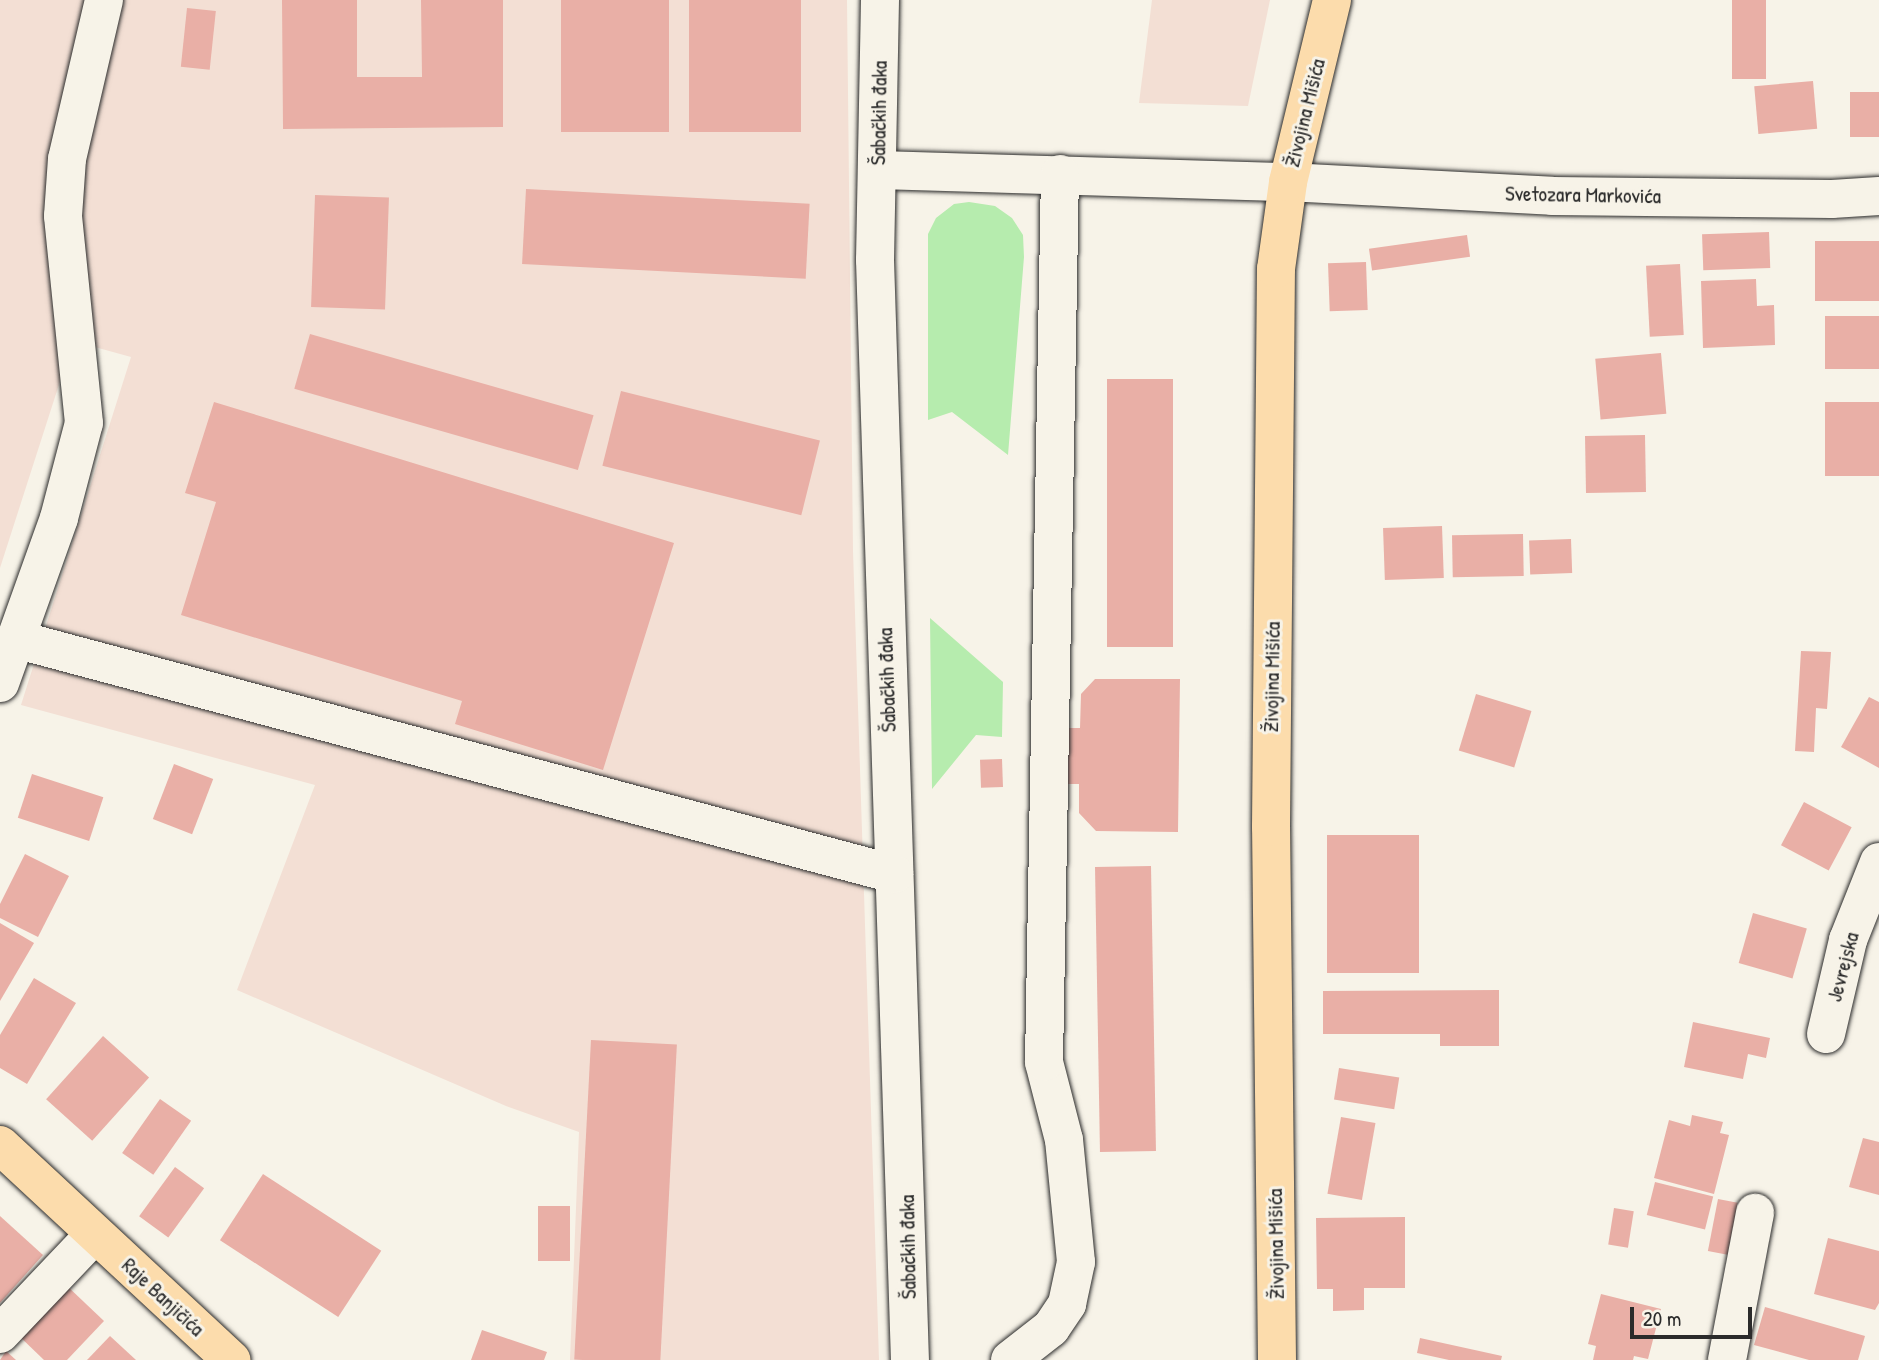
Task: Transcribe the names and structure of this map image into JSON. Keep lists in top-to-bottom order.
{
  "streets": {
    "main road": ["Živojina Mišića", "Raje Banjičića"],
    "street": ["Šabačkih đaka", "Svetozara Markovića", "Jevrejska"]
  },
  "crossings": [
    ["Šabačkih đaka", "Svetozara Markovića"],
    ["Živojina Mišića", "Svetozara Markovića"]
  ],
  "scale_bar": "20 m"
}
